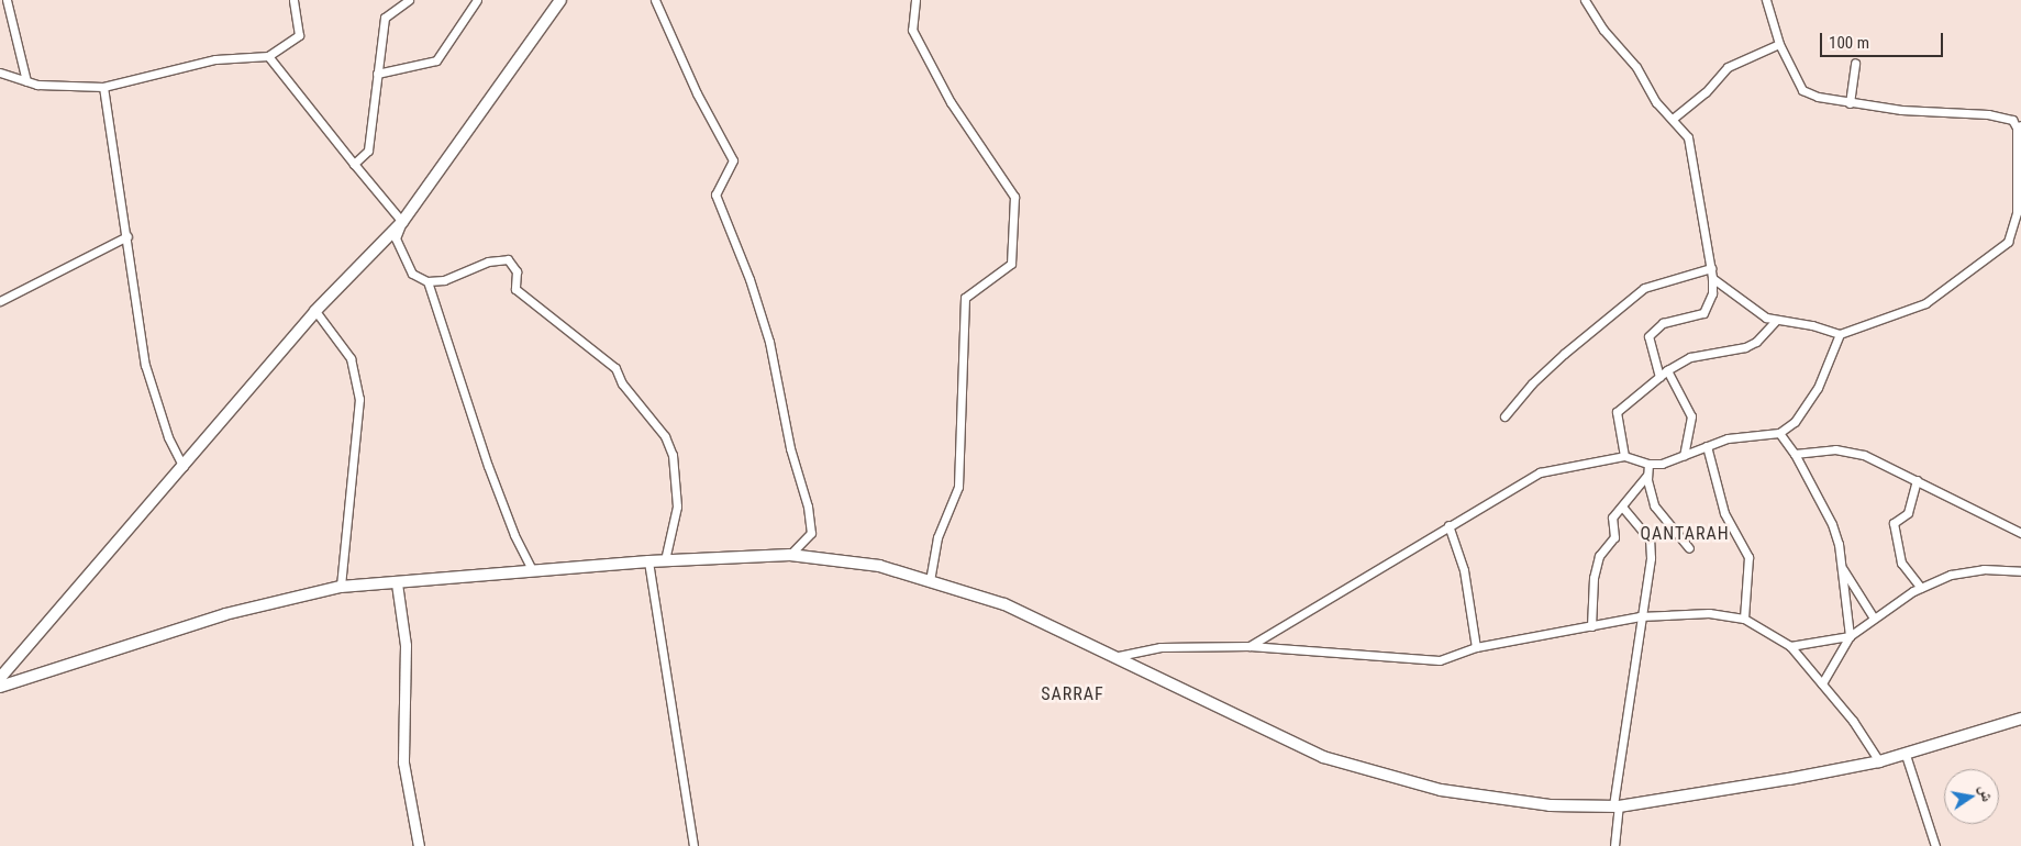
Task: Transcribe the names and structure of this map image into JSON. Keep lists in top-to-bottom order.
{
  "districts": ["QANTARAH", "SARRAF"],
  "scale_bar": "100 m",
  "north": "right"
}
